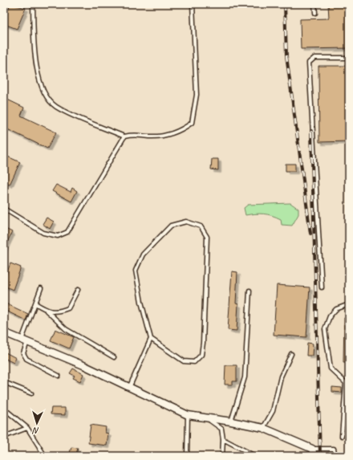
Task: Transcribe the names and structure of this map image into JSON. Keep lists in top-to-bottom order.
{
  "north": "bottom"
}
